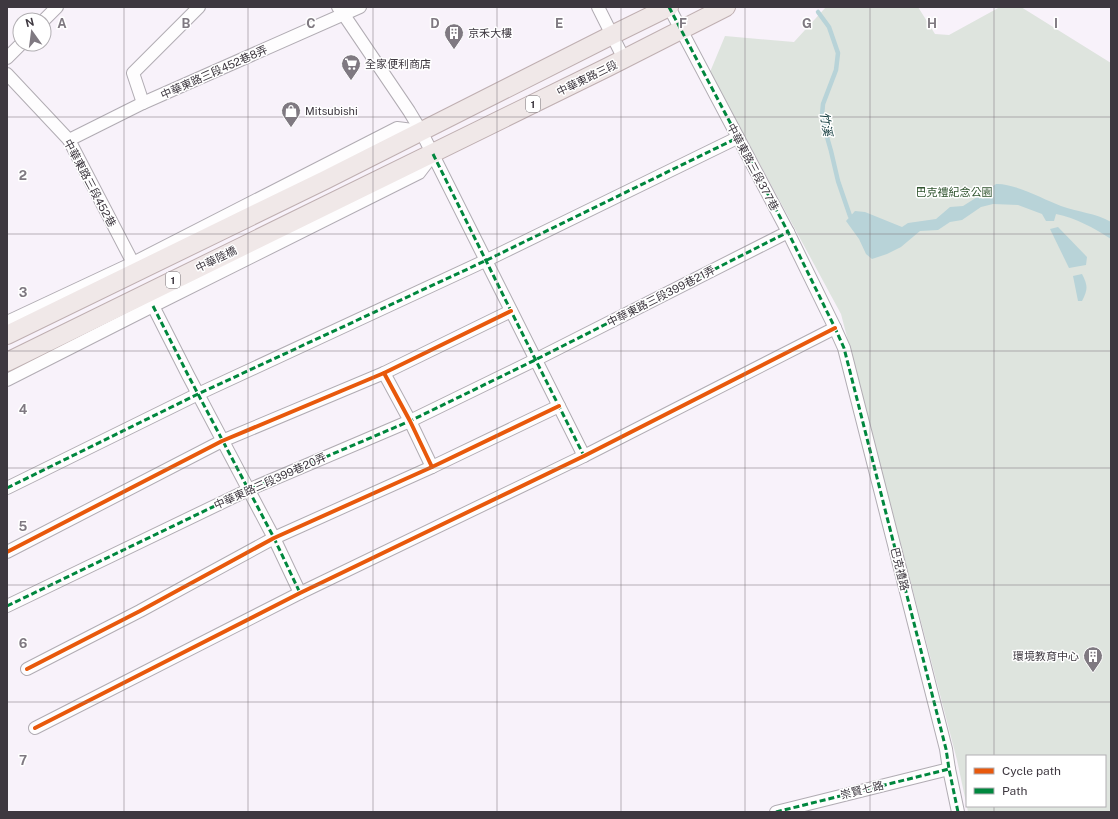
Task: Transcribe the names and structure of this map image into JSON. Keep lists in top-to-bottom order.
{
  "streets": {
    "main road": ["中華東路三段", "1", "中華陸橋"],
    "street": [
      "中華東路三段452巷8弄",
      "中華東路三段377巷",
      "中華東路三段452巷",
      "中華東路三段399巷21弄",
      "中華東路三段399巷20弄",
      "巴克禮路",
      "崇賢七路"
    ]
  },
  "crossings": [
    ["中華東路三段452巷8弄", "中華東路三段452巷"],
    ["中華東路三段", "中華東路三段377巷"],
    ["中華東路三段", "中華陸橋"],
    ["1", "中華東路三段377巷"],
    ["中華東路三段377巷", "中華東路三段399巷21弄"],
    ["中華東路三段377巷", "巴克禮路"],
    ["中華東路三段399巷21弄", "中華東路三段399巷20弄"],
    ["巴克禮路", "崇賢七路"]
  ],
  "water": ["竹溪"],
  "parks": ["巴克禮紀念公園"],
  "places": {
    "building": ["京禾大樓", "環境教育中心"],
    "supermarket": ["全家便利商店"],
    "shop": ["Mitsubishi"]
  },
  "legend": ["Cycle path", "Path"],
  "north": "top",
  "grid": {
    "columns": [
      "A",
      "B",
      "C",
      "D",
      "E",
      "F",
      "G",
      "H",
      "I"
    ],
    "rows": [
      "2",
      "3",
      "4",
      "5",
      "6",
      "7"
    ]
  }
}
